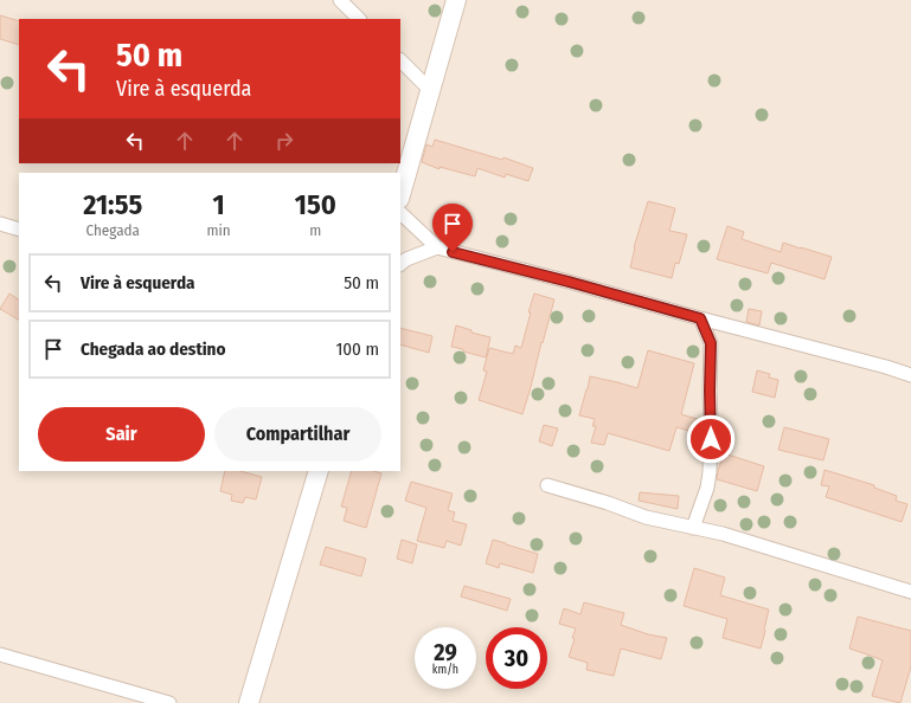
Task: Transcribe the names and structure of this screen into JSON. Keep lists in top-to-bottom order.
{
  "page": {
    "turn": ["50 m", "Vire à esquerda"],
    "eta": [
      "21:55",
      "Chegada",
      "1",
      "min",
      "150",
      "m"
    ],
    "list": [
      {
        "name": "Vire à esquerda",
        "value": "50 m"
      },
      {
        "name": "Chegada ao destino",
        "value": "100 m"
      }
    ],
    "buttons": ["Sair", "Compartilhar"],
    "speed": "29 km/h",
    "limit": "30"
  }
}
